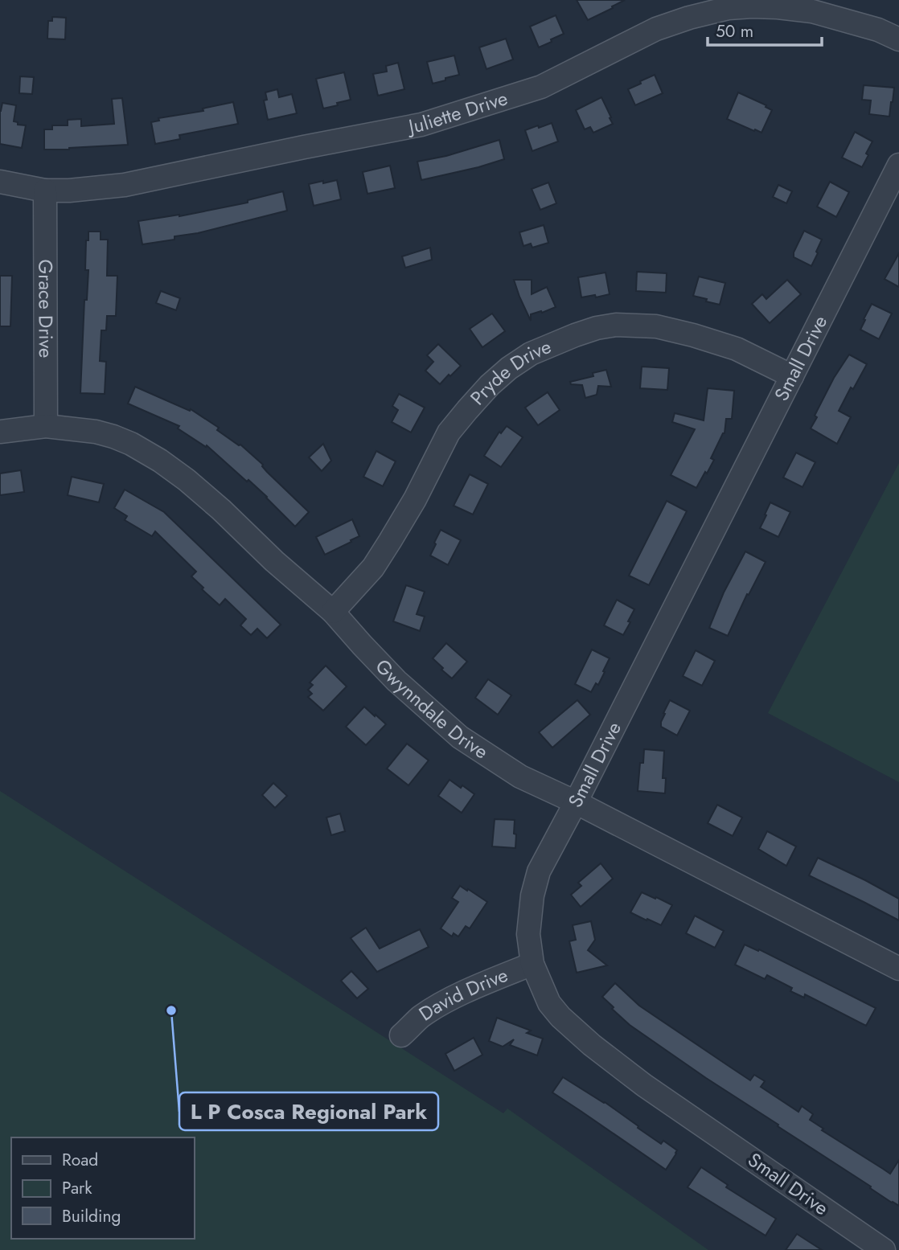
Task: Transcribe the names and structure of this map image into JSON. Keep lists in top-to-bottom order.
{
  "streets": {
    "street": [
      "Juliette Drive",
      "Grace Drive",
      "Small Drive",
      "Pryde Drive",
      "Gwynndale Drive",
      "David Drive"
    ]
  },
  "crossings": [
    ["Juliette Drive", "Grace Drive"],
    ["Grace Drive", "Gwynndale Drive"],
    ["Small Drive", "Pryde Drive"],
    ["Small Drive", "Gwynndale Drive"],
    ["Small Drive", "David Drive"],
    ["Pryde Drive", "Gwynndale Drive"]
  ],
  "places": ["L P Cosca Regional Park"],
  "legend": ["Road", "Park", "Building"],
  "scale_bar": "50 m"
}
